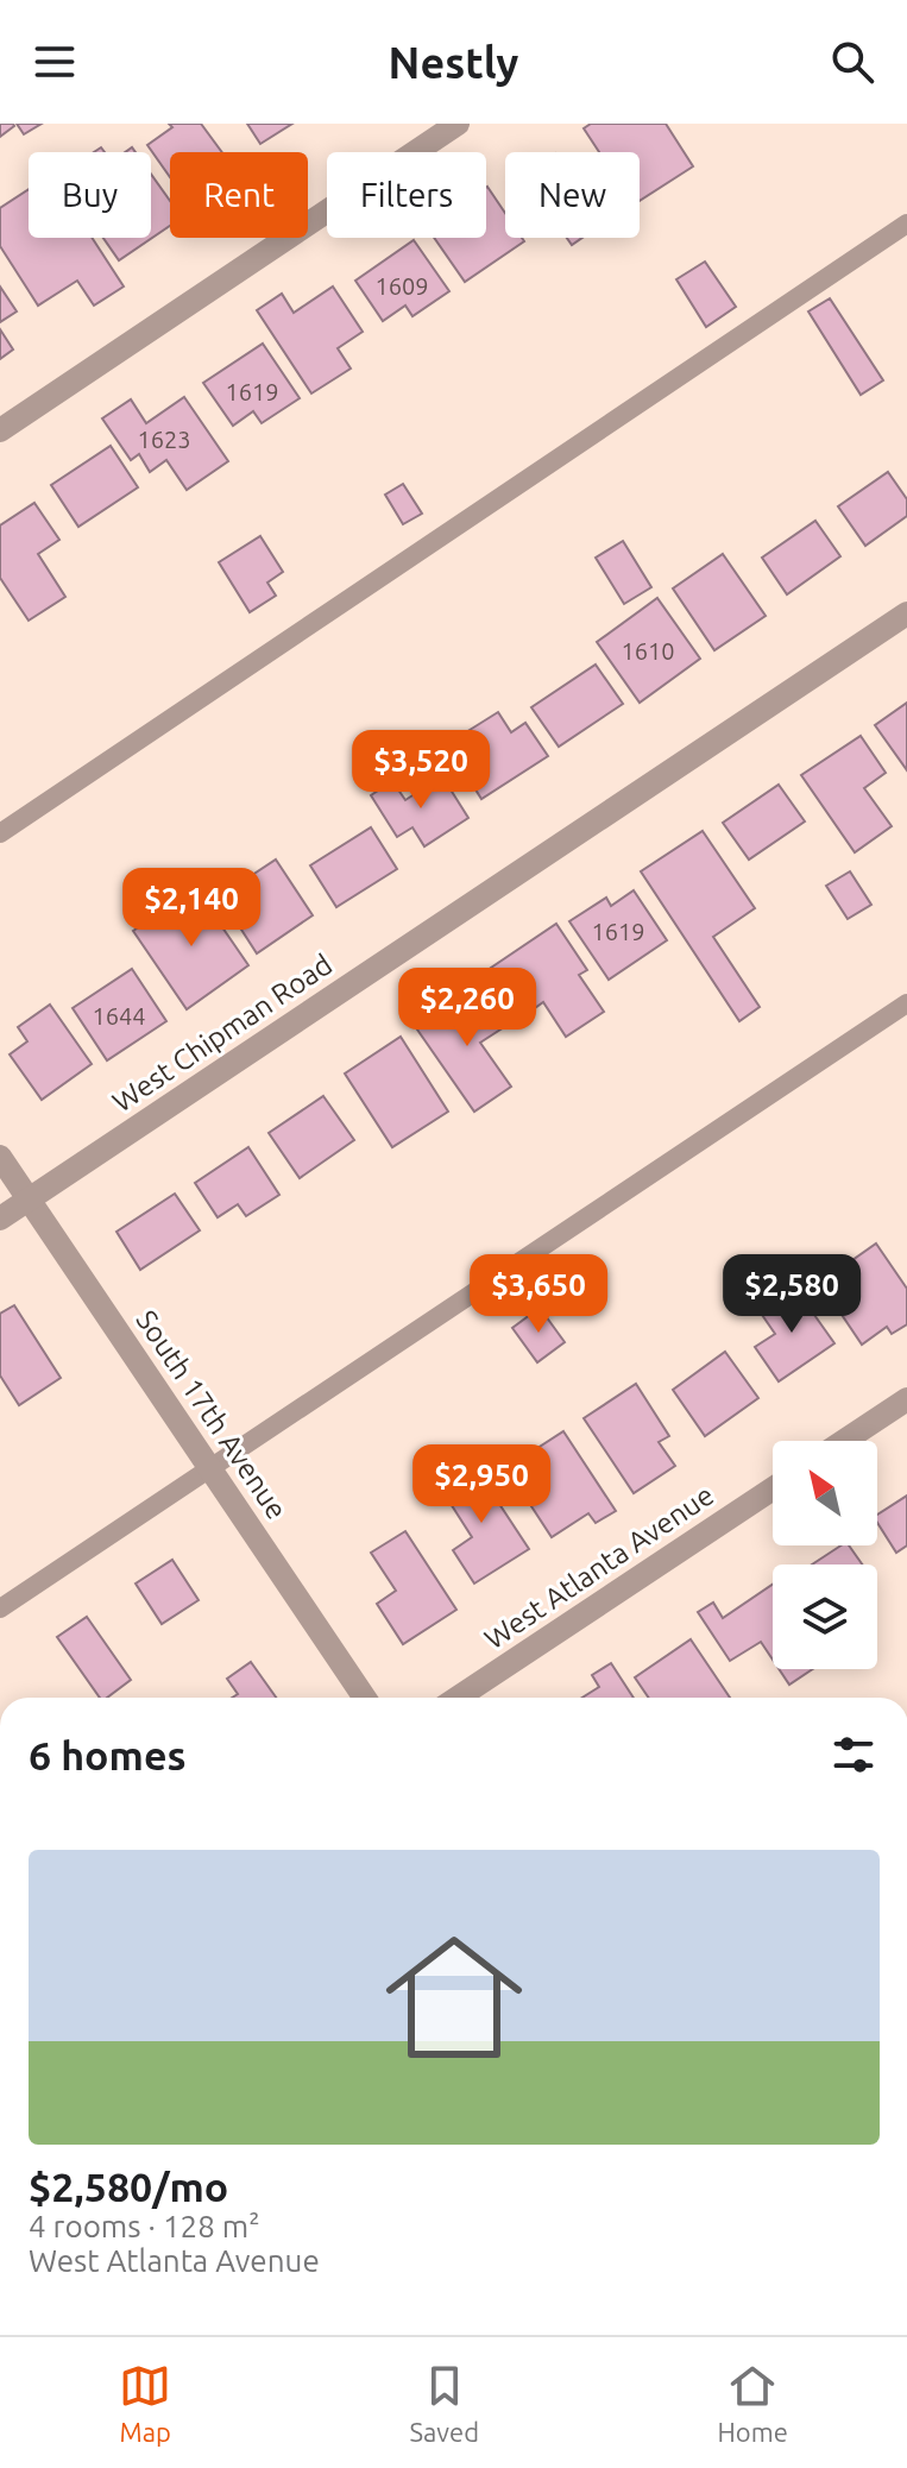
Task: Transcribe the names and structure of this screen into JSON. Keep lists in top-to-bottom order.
{
  "streets": {
    "street": ["West Chipman Road", "South 17th Avenue", "West Atlanta Avenue"]
  },
  "crossings": [
    ["West Chipman Road", "South 17th Avenue"]
  ],
  "house_numbers": [
    "1609",
    "1619",
    "1623",
    "1610",
    "1619",
    "1644"
  ],
  "north": "top left",
  "page": {
    "header": "Nestly",
    "chip": [
      "Buy",
      "Rent",
      "Filters",
      "New"
    ],
    "price": [
      "$3,520",
      "$2,140",
      "$2,260",
      "$3,650",
      "$2,580",
      "$2,950"
    ],
    "heading": "6 homes",
    "list": [
      {
        "name": "$2,580/mo",
        "note": "4 rooms · 128 m² · West Atlanta Avenue"
      }
    ],
    "tabs": ["Map", "Saved", "Home"]
  }
}
